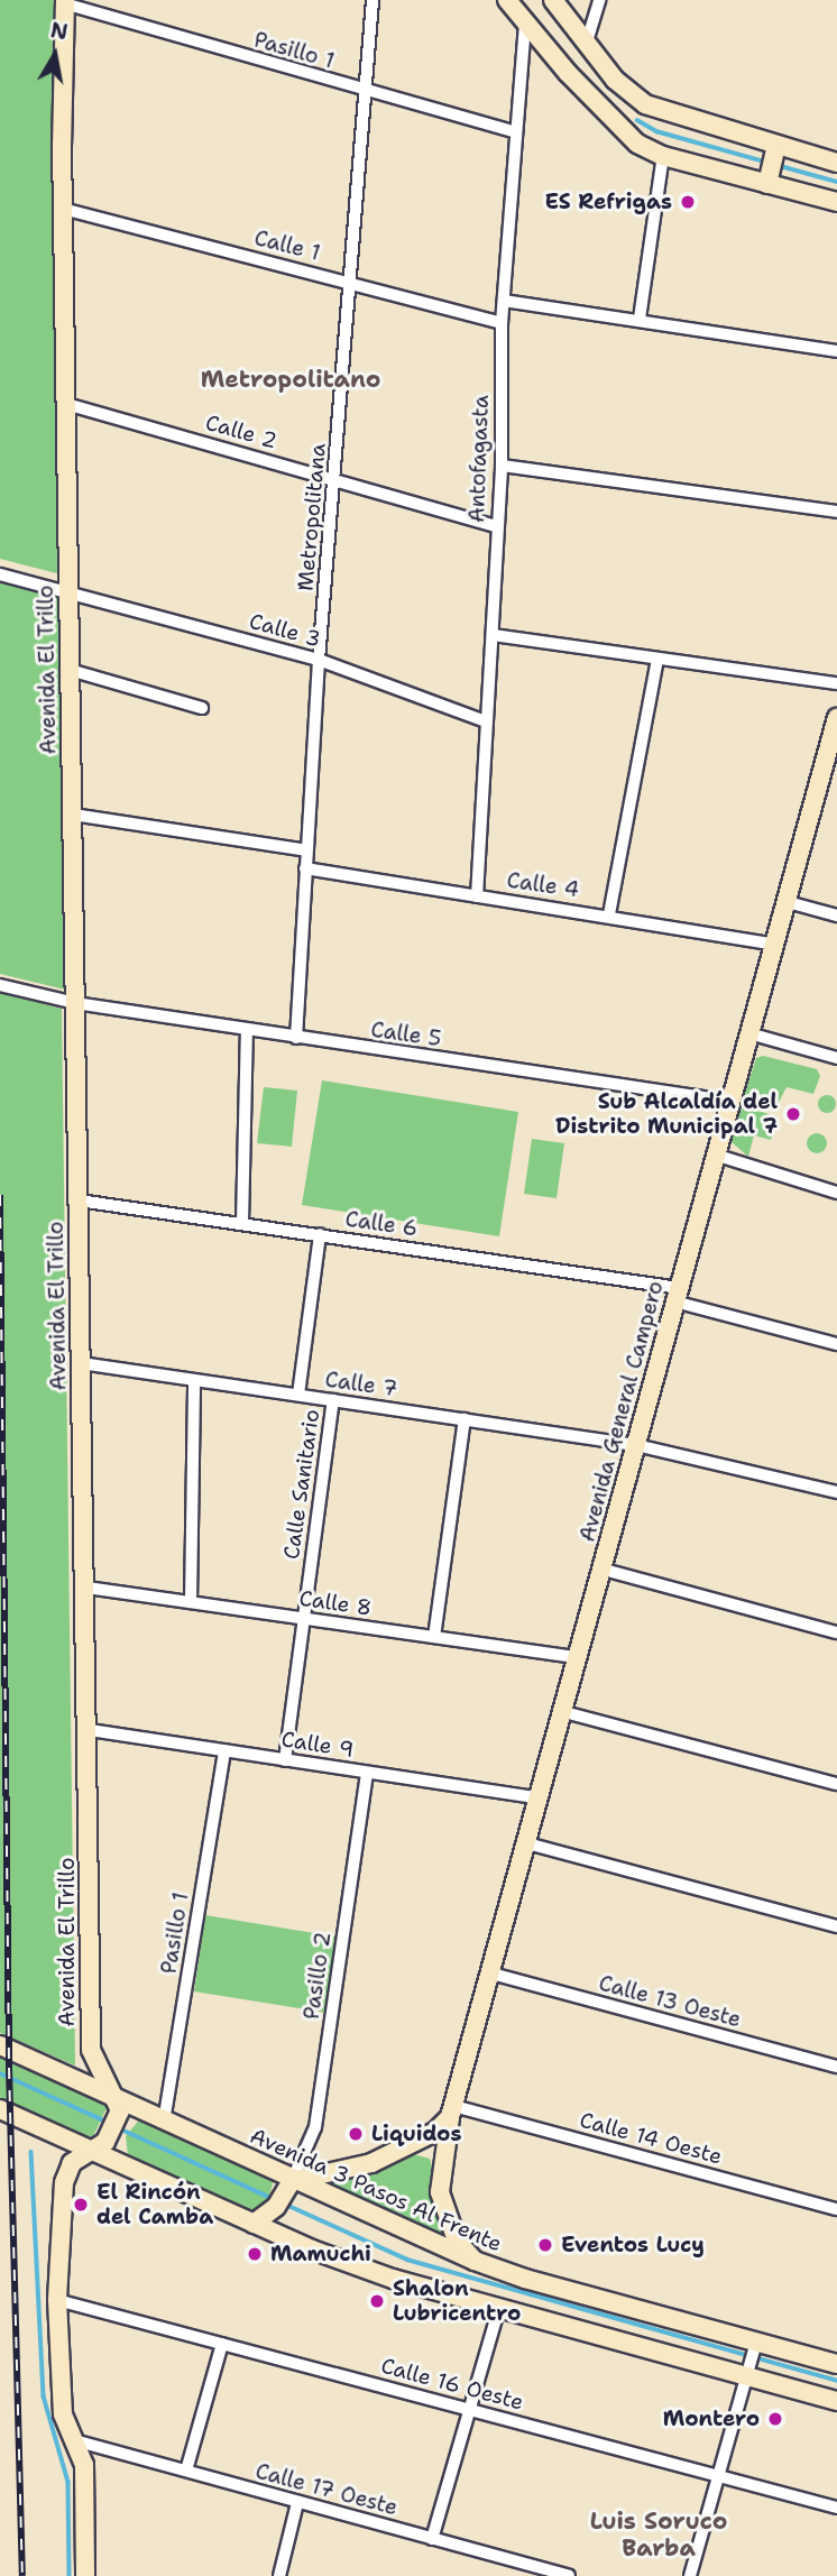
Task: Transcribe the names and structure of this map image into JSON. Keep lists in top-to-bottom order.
{
  "streets": {
    "main road": ["Avenida El Trillo", "Avenida General Campero", "Avenida 3 Pasos Al Frente"],
    "street": [
      "Pasillo 1",
      "Calle 1",
      "Calle 2",
      "Antofagasta",
      "Metropolitana",
      "Calle 3",
      "Calle 4",
      "Calle 5",
      "Calle 6",
      "Calle 7",
      "Calle Sanitario",
      "Calle 8",
      "Calle 9",
      "Pasillo 2",
      "Calle 13 Oeste",
      "Calle 14 Oeste",
      "Calle 16 Oeste",
      "Calle 17 Oeste"
    ]
  },
  "crossings": [
    ["Pasillo 1", "Antofagasta"],
    ["Pasillo 1", "Metropolitana"],
    ["Pasillo 1", "Avenida El Trillo"],
    ["Pasillo 1", "Calle 9"],
    ["Pasillo 1", "Avenida 3 Pasos Al Frente"],
    ["Calle 1", "Antofagasta"],
    ["Calle 1", "Metropolitana"],
    ["Calle 1", "Avenida El Trillo"],
    ["Calle 2", "Antofagasta"],
    ["Calle 2", "Metropolitana"],
    ["Calle 2", "Avenida El Trillo"],
    ["Antofagasta", "Calle 3"],
    ["Antofagasta", "Calle 4"],
    ["Metropolitana", "Calle 3"],
    ["Metropolitana", "Calle 4"],
    ["Metropolitana", "Calle 5"],
    ["Calle 3", "Avenida El Trillo"],
    ["Avenida El Trillo", "Calle 5"],
    ["Avenida El Trillo", "Calle 6"],
    ["Avenida El Trillo", "Calle 7"],
    ["Avenida El Trillo", "Calle 8"],
    ["Avenida El Trillo", "Calle 9"],
    ["Avenida El Trillo", "Avenida 3 Pasos Al Frente"],
    ["Calle 4", "Avenida General Campero"],
    ["Calle 5", "Avenida General Campero"],
    ["Calle 6", "Avenida General Campero"],
    ["Calle 6", "Calle Sanitario"],
    ["Calle 7", "Avenida General Campero"],
    ["Calle 7", "Calle Sanitario"],
    ["Avenida General Campero", "Calle 8"],
    ["Avenida General Campero", "Calle 9"],
    ["Avenida General Campero", "Calle 13 Oeste"],
    ["Avenida General Campero", "Calle 14 Oeste"],
    ["Avenida General Campero", "Avenida 3 Pasos Al Frente"],
    ["Calle Sanitario", "Calle 8"],
    ["Calle Sanitario", "Calle 9"],
    ["Calle 9", "Pasillo 2"],
    ["Pasillo 2", "Avenida 3 Pasos Al Frente"]
  ],
  "districts": ["Metropolitano", "Luis Soruco Barba"],
  "places": [
    "ES Refrigas",
    "Sub Alcaldía del Distrito Municipal 7",
    "Liquidos",
    "El Rincón del Camba",
    "Eventos Lucy",
    "Mamuchi",
    "Shalon Lubricentro",
    "Montero"
  ],
  "north": "top"
}
